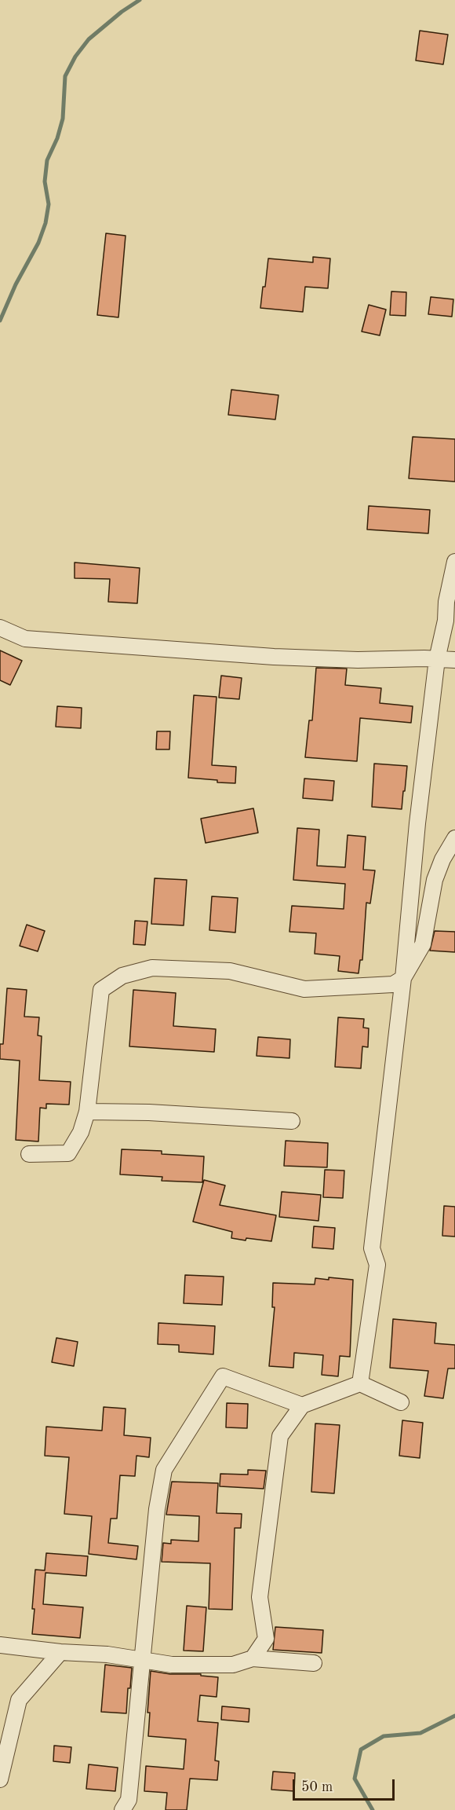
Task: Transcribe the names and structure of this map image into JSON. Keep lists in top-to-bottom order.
{
  "scale_bar": "50 m"
}
